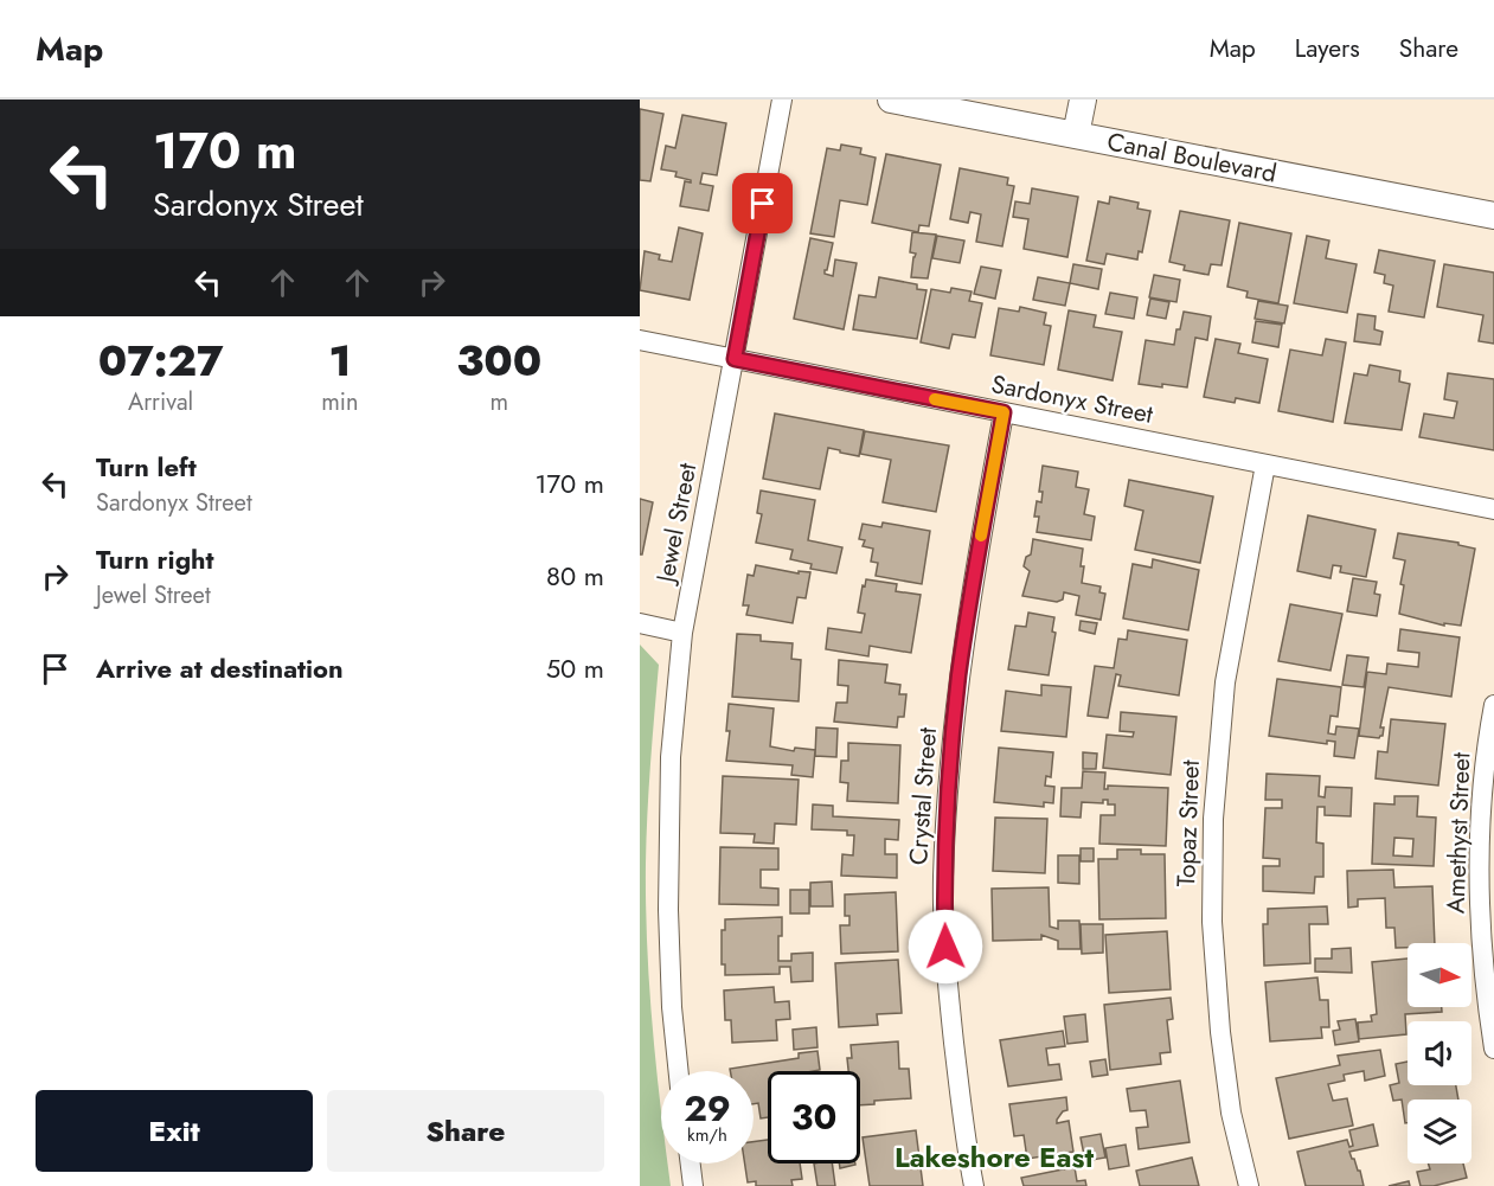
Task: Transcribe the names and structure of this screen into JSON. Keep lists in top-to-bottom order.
{
  "streets": {
    "street": [
      "Canal Boulevard",
      "Sardonyx Street",
      "Jewel Street",
      "Crystal Street",
      "Topaz Street",
      "Amethyst Street"
    ]
  },
  "crossings": [
    ["Sardonyx Street", "Jewel Street"],
    ["Sardonyx Street", "Crystal Street"],
    ["Sardonyx Street", "Topaz Street"]
  ],
  "districts": ["Lakeshore East"],
  "north": "right",
  "page": {
    "header": "Map",
    "nav": ["Map", "Layers", "Share"],
    "turn": ["170 m", "Sardonyx Street"],
    "eta": [
      "07:27",
      "Arrival",
      "1",
      "min",
      "300",
      "m"
    ],
    "list": [
      {
        "name": "Turn left",
        "note": "Sardonyx Street",
        "value": "170 m"
      },
      {
        "name": "Turn right",
        "note": "Jewel Street",
        "value": "80 m"
      },
      {
        "name": "Arrive at destination",
        "value": "50 m"
      }
    ],
    "speed": "29 km/h",
    "limit": "30",
    "buttons": ["Exit", "Share"]
  }
}
